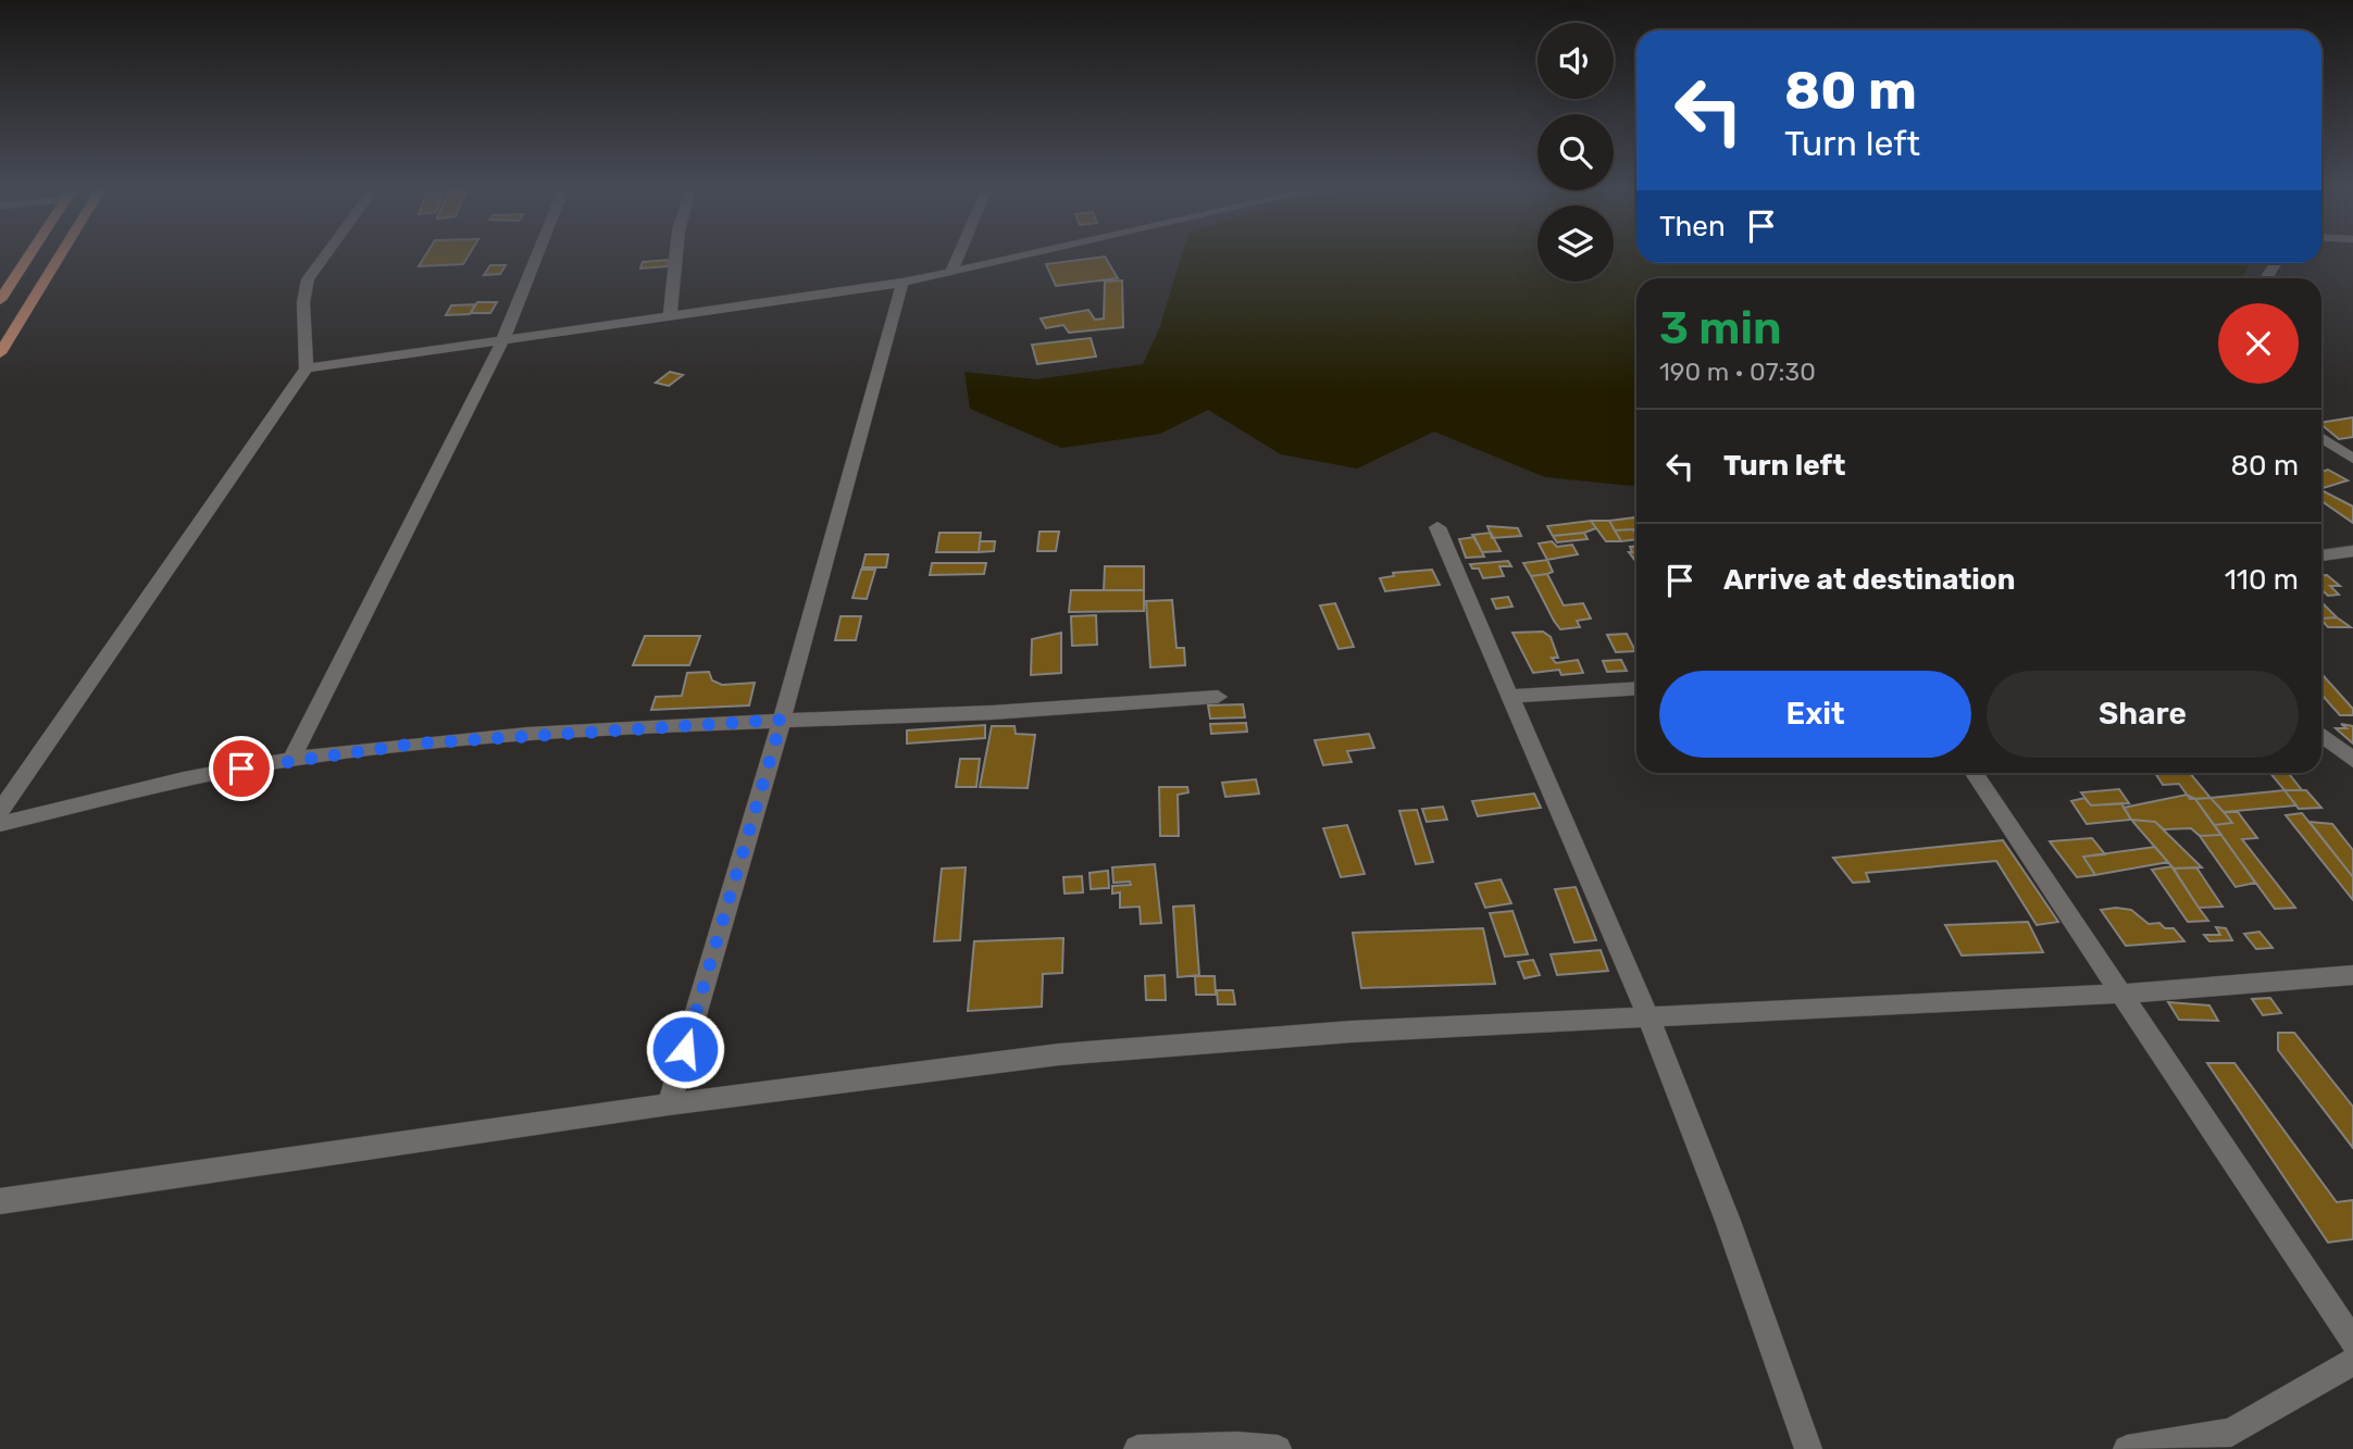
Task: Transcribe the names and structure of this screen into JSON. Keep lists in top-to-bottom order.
{
  "page": {
    "turn": ["80 m", "Turn left"],
    "then": "Then",
    "heading": ["3 min", "190 m · 07:30"],
    "list": [
      {
        "name": "Turn left",
        "value": "80 m"
      },
      {
        "name": "Arrive at destination",
        "value": "110 m"
      }
    ],
    "buttons": ["Exit", "Share"]
  }
}
